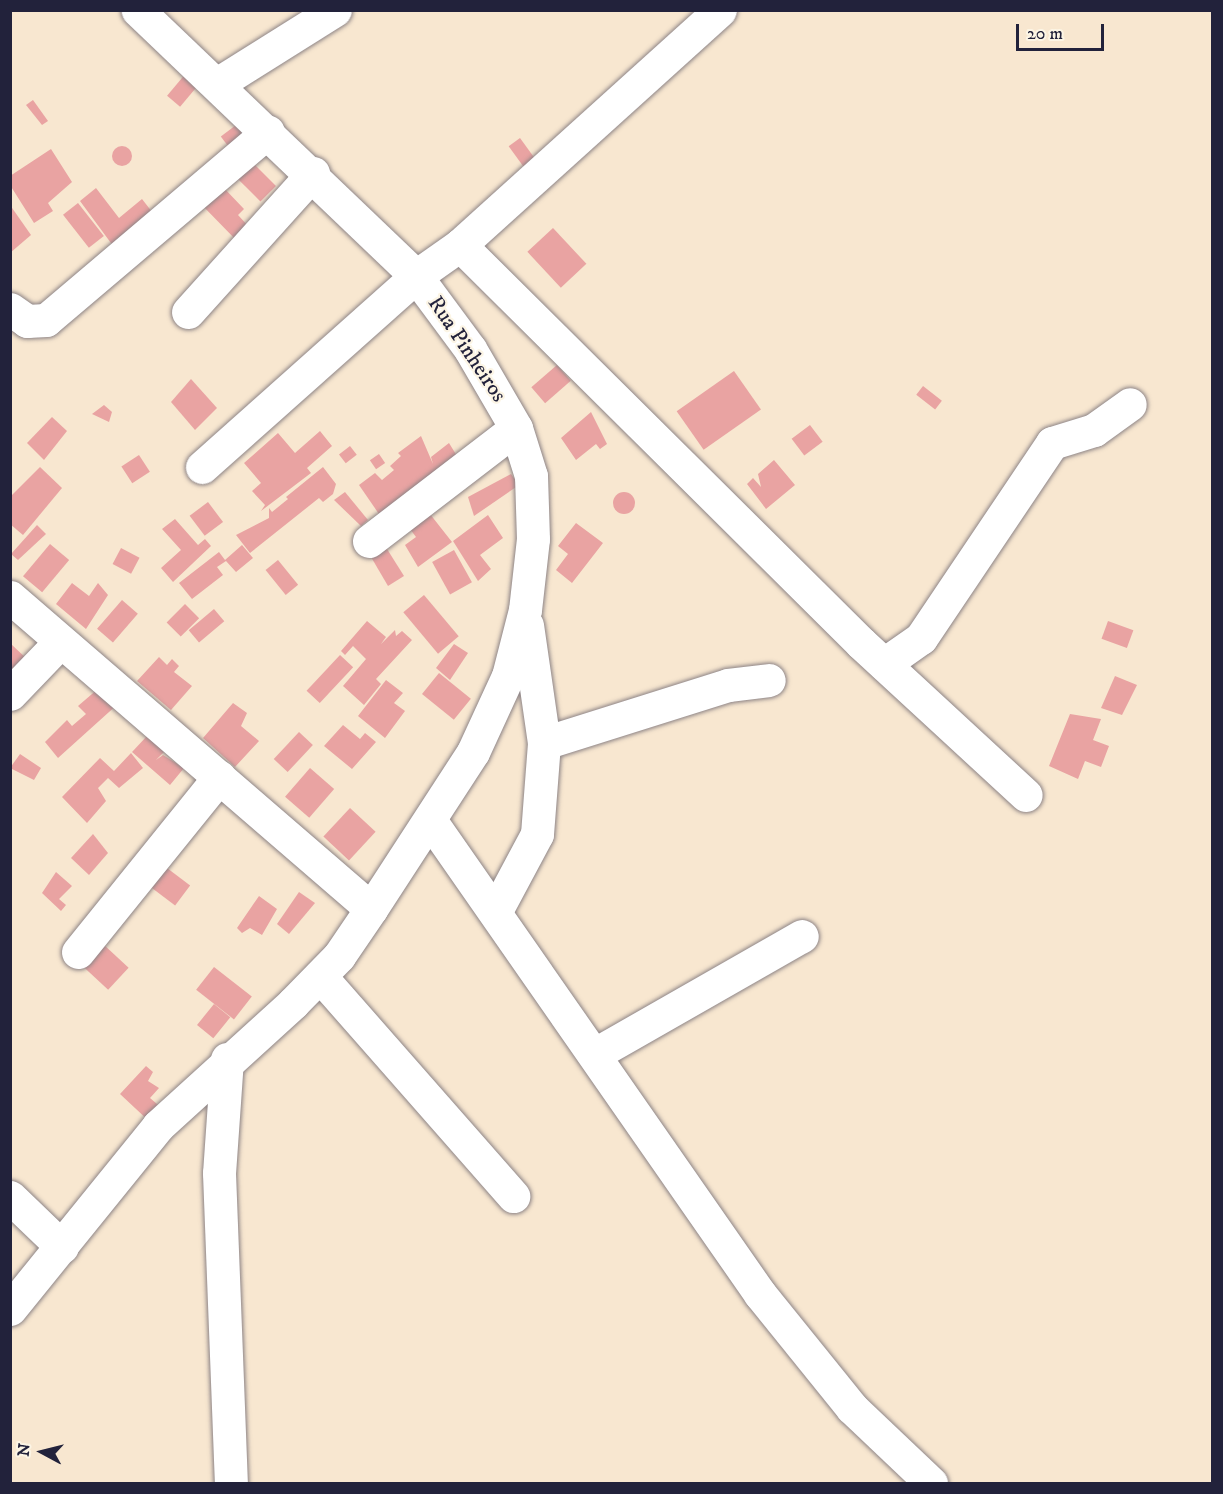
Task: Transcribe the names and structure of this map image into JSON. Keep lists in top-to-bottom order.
{
  "streets": {
    "street": ["Rua Pinheiros"]
  },
  "scale_bar": "20 m",
  "north": "left"
}
